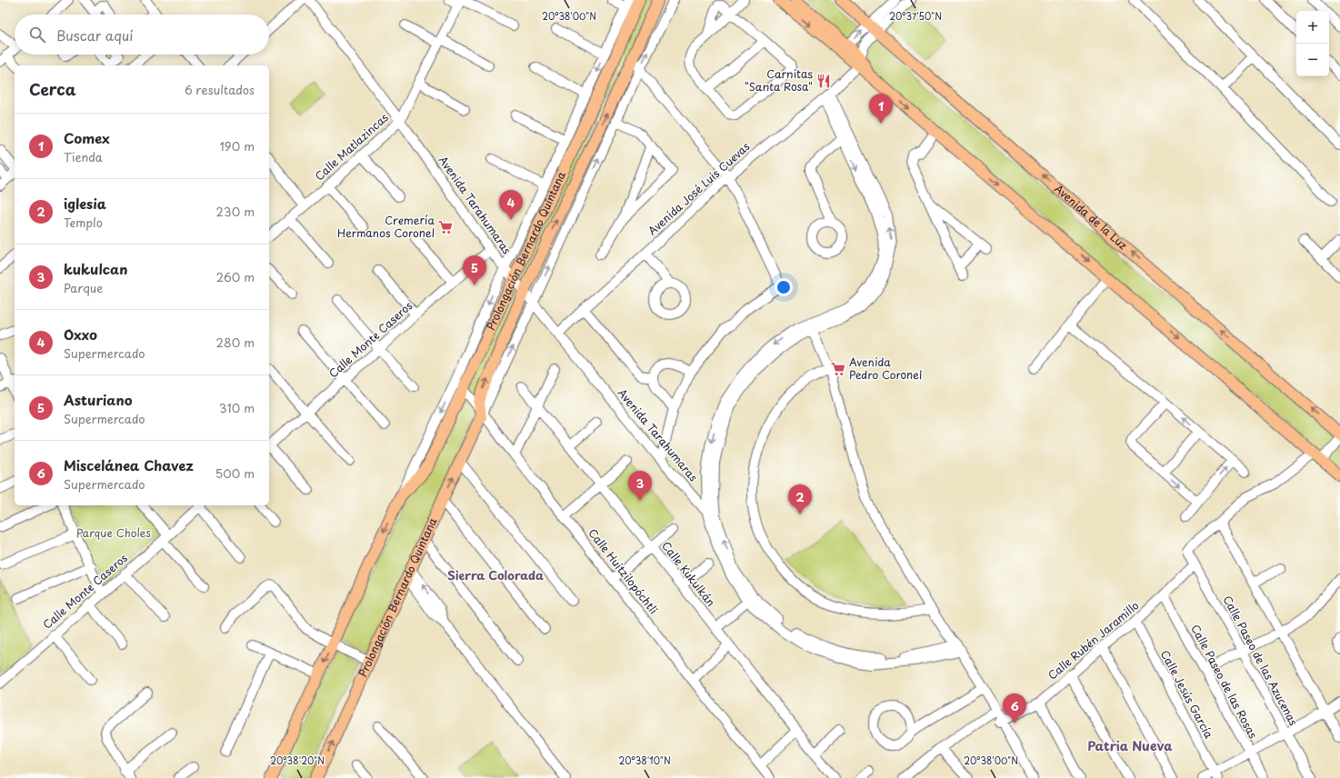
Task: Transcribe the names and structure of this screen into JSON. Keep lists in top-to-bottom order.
{
  "streets": {
    "main road": ["Avenida de la Luz", "Prolongación Bernardo Quintana"],
    "street": [
      "Calle Matlazincas",
      "Avenida José Luis Cuevas",
      "Avenida Tarahumaras",
      "Calle Monte Caseros",
      "Calle Huitzilopóchtli",
      "Calle Kukulkán",
      "Calle Rubén Jaramillo",
      "Calle Paseo de las Azucenas",
      "Calle Paseo de las Rosas",
      "Calle Jesús García"
    ]
  },
  "crossings": [
    ["Calle Matlazincas", "Avenida Tarahumaras"],
    ["Avenida José Luis Cuevas", "Avenida Tarahumaras"],
    ["Avenida José Luis Cuevas", "Avenida de la Luz"],
    ["Avenida Tarahumaras", "Prolongación Bernardo Quintana"],
    ["Avenida Tarahumaras", "Calle Monte Caseros"],
    ["Prolongación Bernardo Quintana", "Calle Huitzilopóchtli"],
    ["Calle Rubén Jaramillo", "Calle Paseo de las Azucenas"],
    ["Calle Rubén Jaramillo", "Calle Paseo de las Rosas"],
    ["Calle Rubén Jaramillo", "Calle Jesús García"]
  ],
  "districts": ["Sierra Colorada", "Patria Nueva"],
  "parks": ["Parque Choles"],
  "places": {
    "restaurant": ["Carnitas \"Santa Rosa\""],
    "supermarket": ["Cremería Hermanos Coronel", "Avenida Pedro Coronel"]
  },
  "page": {
    "map_buttons": ["+", "−"],
    "search": "Buscar aquí",
    "heading": ["Cerca", "6 resultados"],
    "pins": [
      "1",
      "4",
      "5",
      "3",
      "2",
      "6"
    ],
    "list": [
      {
        "mark": "1",
        "name": "Comex",
        "note": "Tienda",
        "value": "190 m"
      },
      {
        "mark": "2",
        "name": "iglesia",
        "note": "Templo",
        "value": "230 m"
      },
      {
        "mark": "3",
        "name": "kukulcan",
        "note": "Parque",
        "value": "260 m"
      },
      {
        "mark": "4",
        "name": "Oxxo",
        "note": "Supermercado",
        "value": "280 m"
      },
      {
        "mark": "5",
        "name": "Asturiano",
        "note": "Supermercado",
        "value": "310 m"
      },
      {
        "mark": "6",
        "name": "Miscelánea Chavez",
        "note": "Supermercado",
        "value": "500 m"
      }
    ]
  },
  "coordinates": [
    "20°38'00\"N",
    "20°37'50\"N",
    "20°38'20\"N",
    "20°38'10\"N"
  ]
}
